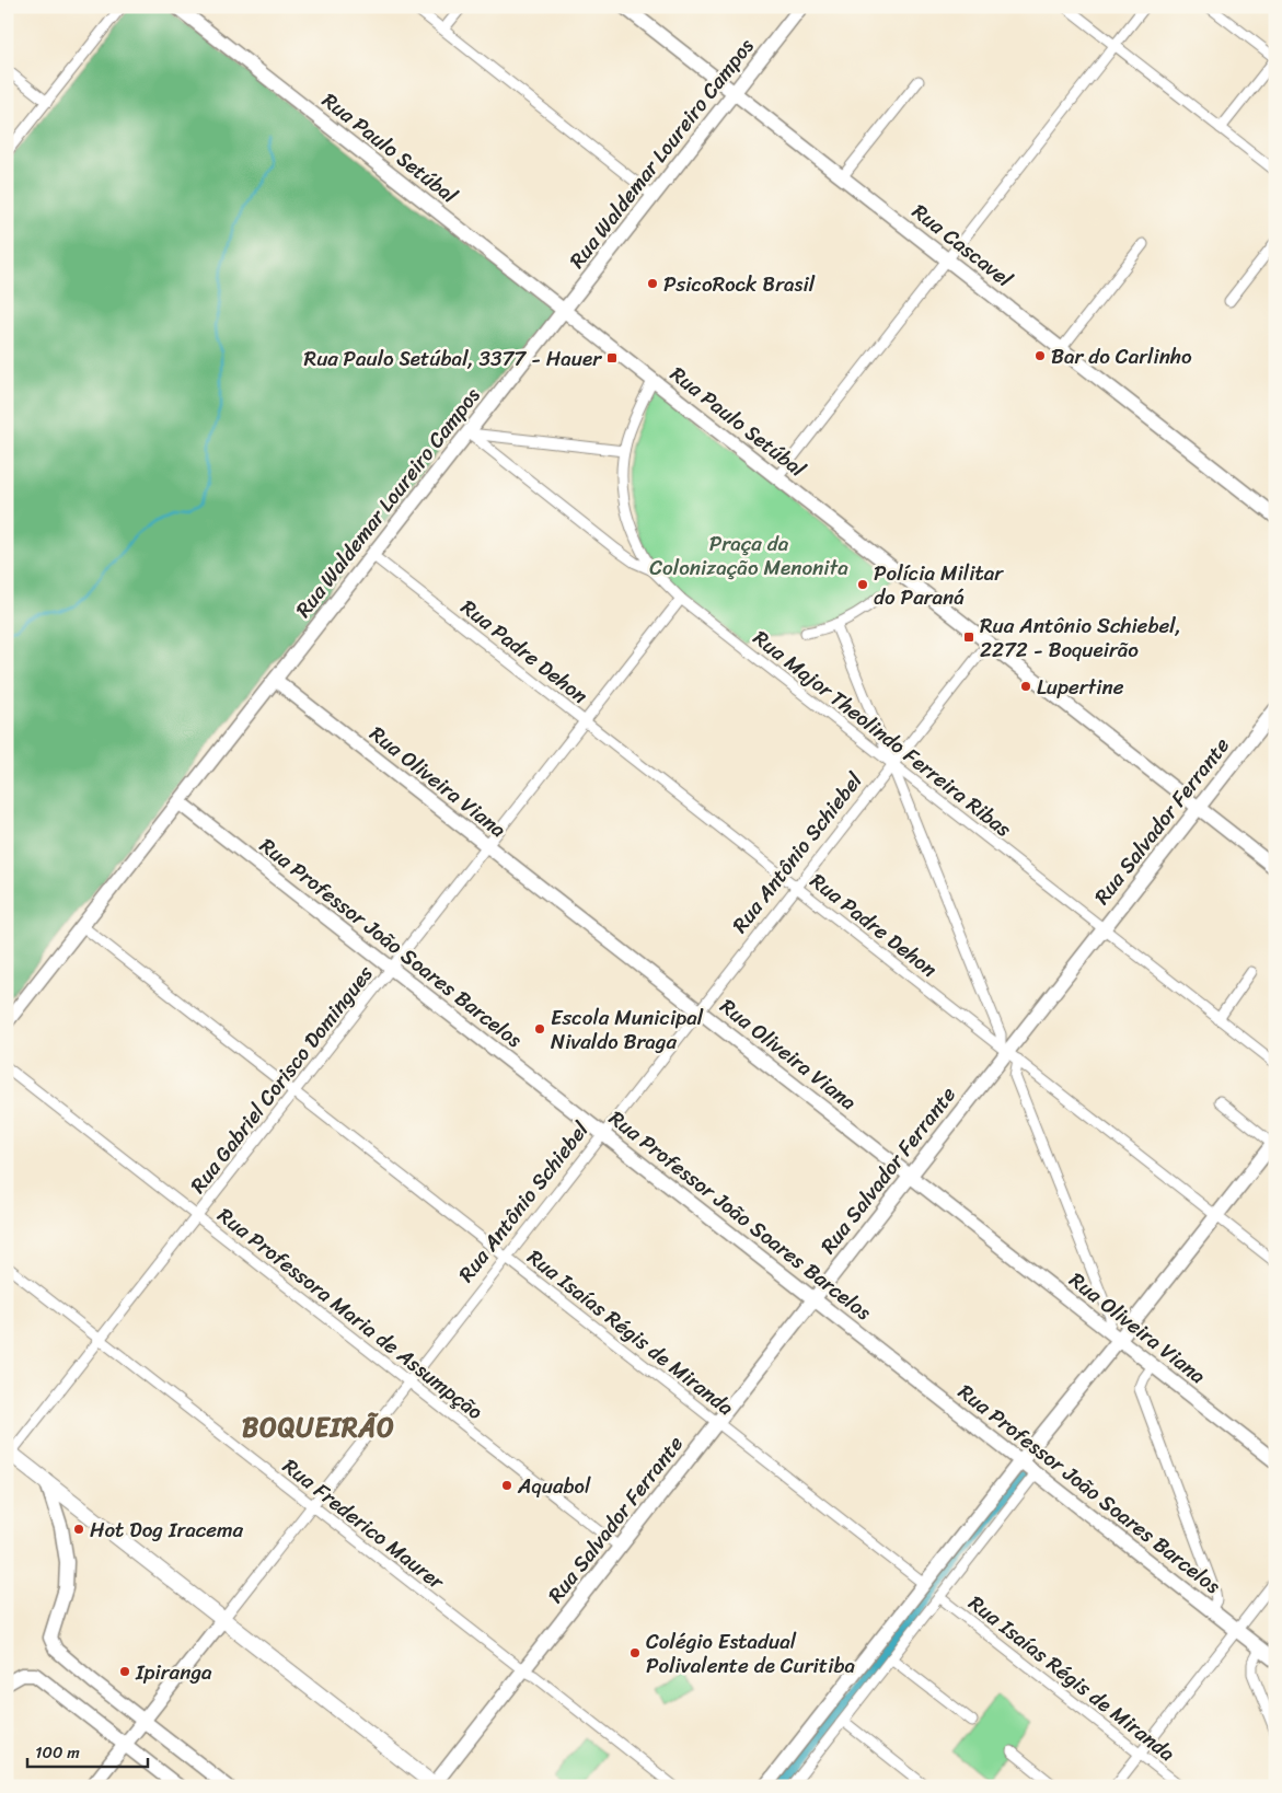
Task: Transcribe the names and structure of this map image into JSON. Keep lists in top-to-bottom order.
{
  "streets": {
    "main road": [
      "Rua Paulo Setúbal",
      "Rua Waldemar Loureiro Campos",
      "Rua Cascavel",
      "Rua Oliveira Viana",
      "Rua Salvador Ferrante",
      "Rua Antônio Schiebel",
      "Rua Professor João Soares Barcelos"
    ],
    "street": [
      "Rua Padre Dehon",
      "Rua Major Theolindo Ferreira Ribas",
      "Rua Gabriel Corisco Domingues",
      "Rua Professora Maria de Assumpção",
      "Rua Isaías Régis de Miranda",
      "Rua Frederico Maurer"
    ]
  },
  "crossings": [
    ["Rua Paulo Setúbal", "Rua Waldemar Loureiro Campos"],
    ["Rua Paulo Setúbal", "Rua Salvador Ferrante"],
    ["Rua Paulo Setúbal", "Rua Antônio Schiebel"],
    ["Rua Waldemar Loureiro Campos", "Rua Cascavel"],
    ["Rua Waldemar Loureiro Campos", "Rua Padre Dehon"],
    ["Rua Waldemar Loureiro Campos", "Rua Major Theolindo Ferreira Ribas"],
    ["Rua Waldemar Loureiro Campos", "Rua Oliveira Viana"],
    ["Rua Waldemar Loureiro Campos", "Rua Professor João Soares Barcelos"],
    ["Rua Waldemar Loureiro Campos", "Rua Isaías Régis de Miranda"],
    ["Rua Padre Dehon", "Rua Salvador Ferrante"],
    ["Rua Padre Dehon", "Rua Antônio Schiebel"],
    ["Rua Padre Dehon", "Rua Gabriel Corisco Domingues"],
    ["Rua Major Theolindo Ferreira Ribas", "Rua Salvador Ferrante"],
    ["Rua Major Theolindo Ferreira Ribas", "Rua Antônio Schiebel"],
    ["Rua Major Theolindo Ferreira Ribas", "Rua Gabriel Corisco Domingues"],
    ["Rua Oliveira Viana", "Rua Salvador Ferrante"],
    ["Rua Oliveira Viana", "Rua Antônio Schiebel"],
    ["Rua Oliveira Viana", "Rua Gabriel Corisco Domingues"],
    ["Rua Salvador Ferrante", "Rua Professor João Soares Barcelos"],
    ["Rua Salvador Ferrante", "Rua Professora Maria de Assumpção"],
    ["Rua Salvador Ferrante", "Rua Isaías Régis de Miranda"],
    ["Rua Salvador Ferrante", "Rua Frederico Maurer"],
    ["Rua Antônio Schiebel", "Rua Professor João Soares Barcelos"],
    ["Rua Antônio Schiebel", "Rua Professora Maria de Assumpção"],
    ["Rua Antônio Schiebel", "Rua Isaías Régis de Miranda"],
    ["Rua Antônio Schiebel", "Rua Frederico Maurer"],
    ["Rua Professor João Soares Barcelos", "Rua Gabriel Corisco Domingues"],
    ["Rua Gabriel Corisco Domingues", "Rua Professora Maria de Assumpção"],
    ["Rua Gabriel Corisco Domingues", "Rua Isaías Régis de Miranda"],
    ["Rua Gabriel Corisco Domingues", "Rua Frederico Maurer"]
  ],
  "districts": ["BOQUEIRÃO"],
  "parks": ["Praça da Colonização Menonita"],
  "places": {
    "other": [
      "PsicoRock Brasil",
      "Bar do Carlinho",
      "Polícia Militar do Paraná",
      "Lupertine",
      "Escola Municipal Nivaldo Braga",
      "Aquabol",
      "Hot Dog Iracema",
      "Colégio Estadual Polivalente de Curitiba",
      "Ipiranga"
    ],
    "transit": ["Rua Paulo Setúbal, 3377 - Hauer", "Rua Antônio Schiebel, 2272 - Boqueirão"]
  },
  "scale_bar": "100 m"
}
